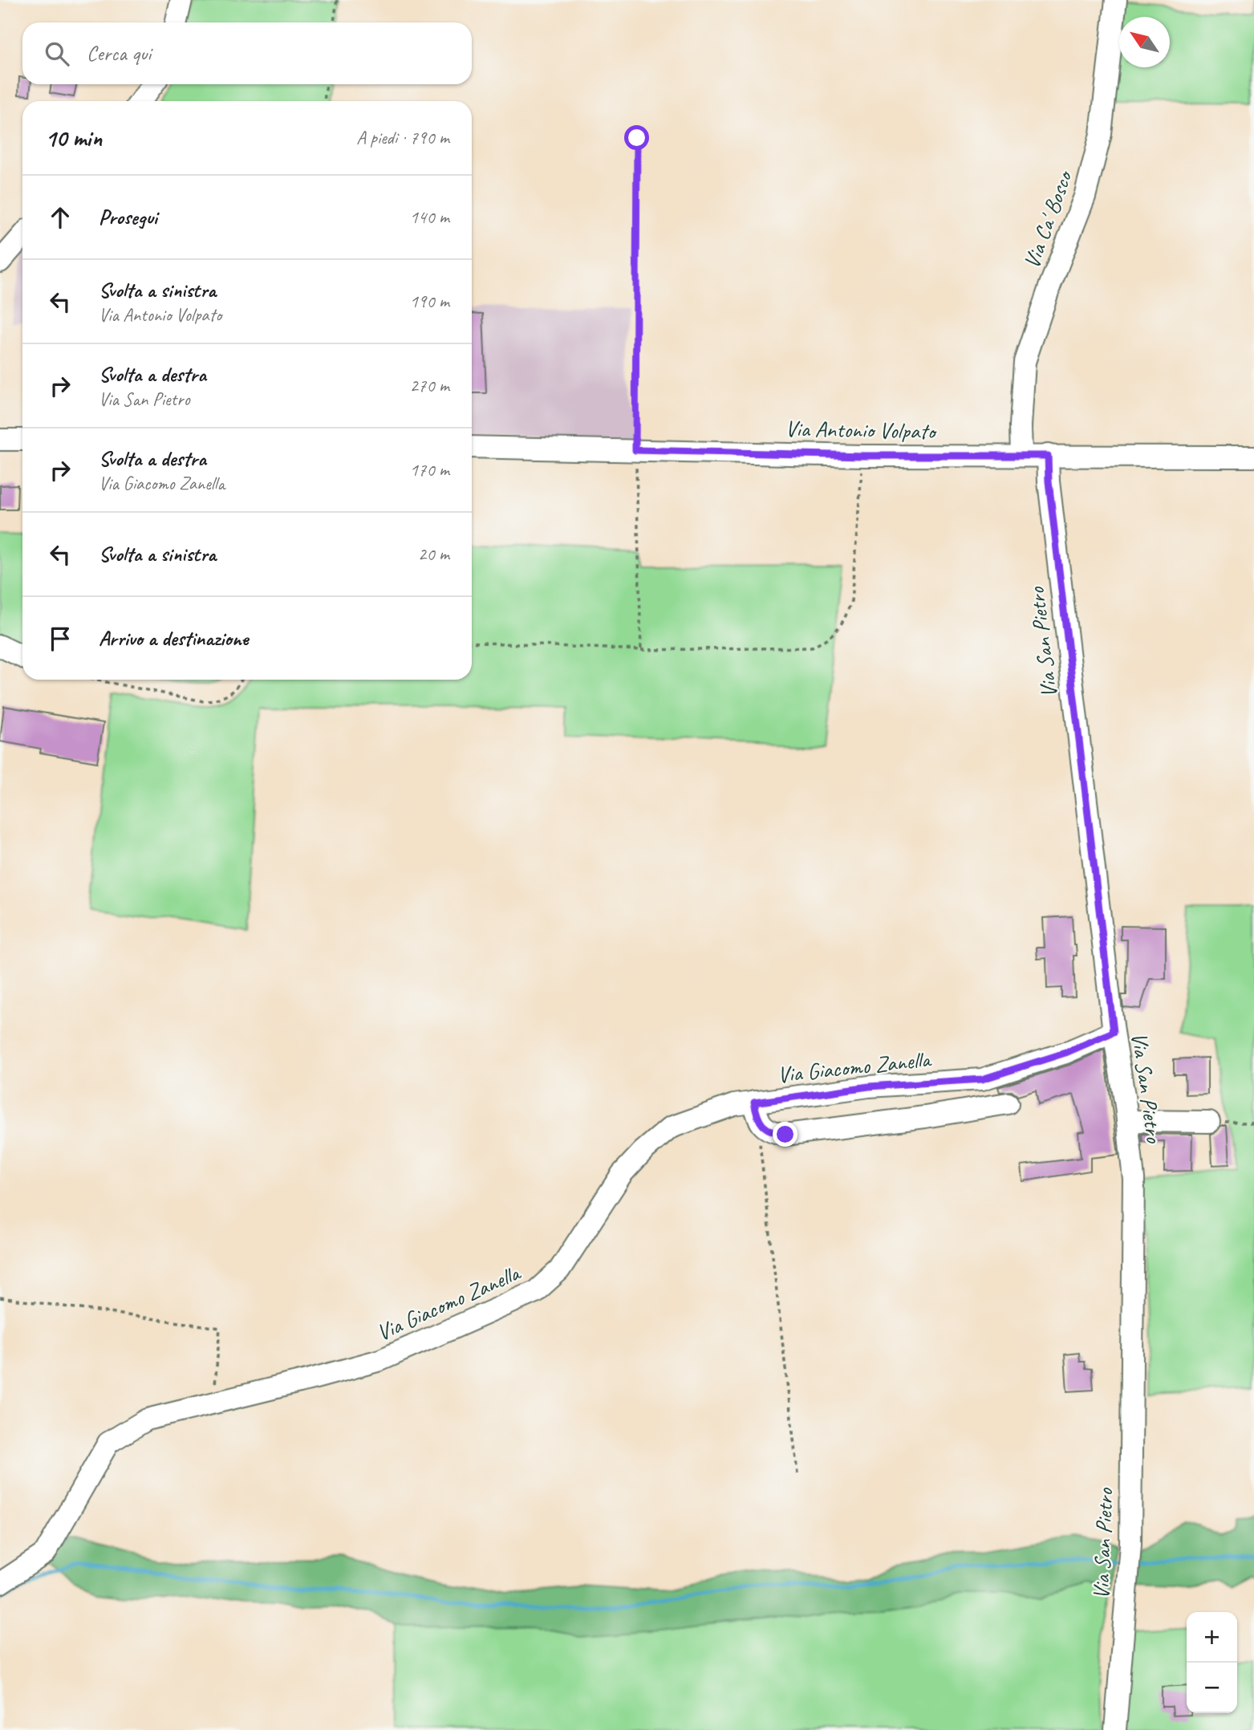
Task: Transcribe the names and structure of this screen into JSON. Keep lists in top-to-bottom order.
{
  "streets": {
    "street": [
      "Via Ca' Bosco",
      "Via Antonio Volpato",
      "Via San Pietro",
      "Via Giacomo Zanella"
    ]
  },
  "crossings": [
    ["Via Ca' Bosco", "Via Antonio Volpato"],
    ["Via Antonio Volpato", "Via San Pietro"],
    ["Via San Pietro", "Via Giacomo Zanella"]
  ],
  "north": "top left",
  "page": {
    "search": "Cerca qui",
    "heading": ["10 min", "A piedi · 790 m"],
    "list": [
      ["Prosegui", "140 m"],
      ["Svolta a sinistra", "Via Antonio Volpato", "190 m"],
      ["Svolta a destra", "Via San Pietro", "270 m"],
      ["Svolta a destra", "Via Giacomo Zanella", "170 m"],
      ["Svolta a sinistra", "20 m"],
      "Arrivo a destinazione"
    ],
    "map_buttons": ["+", "−"]
  }
}
